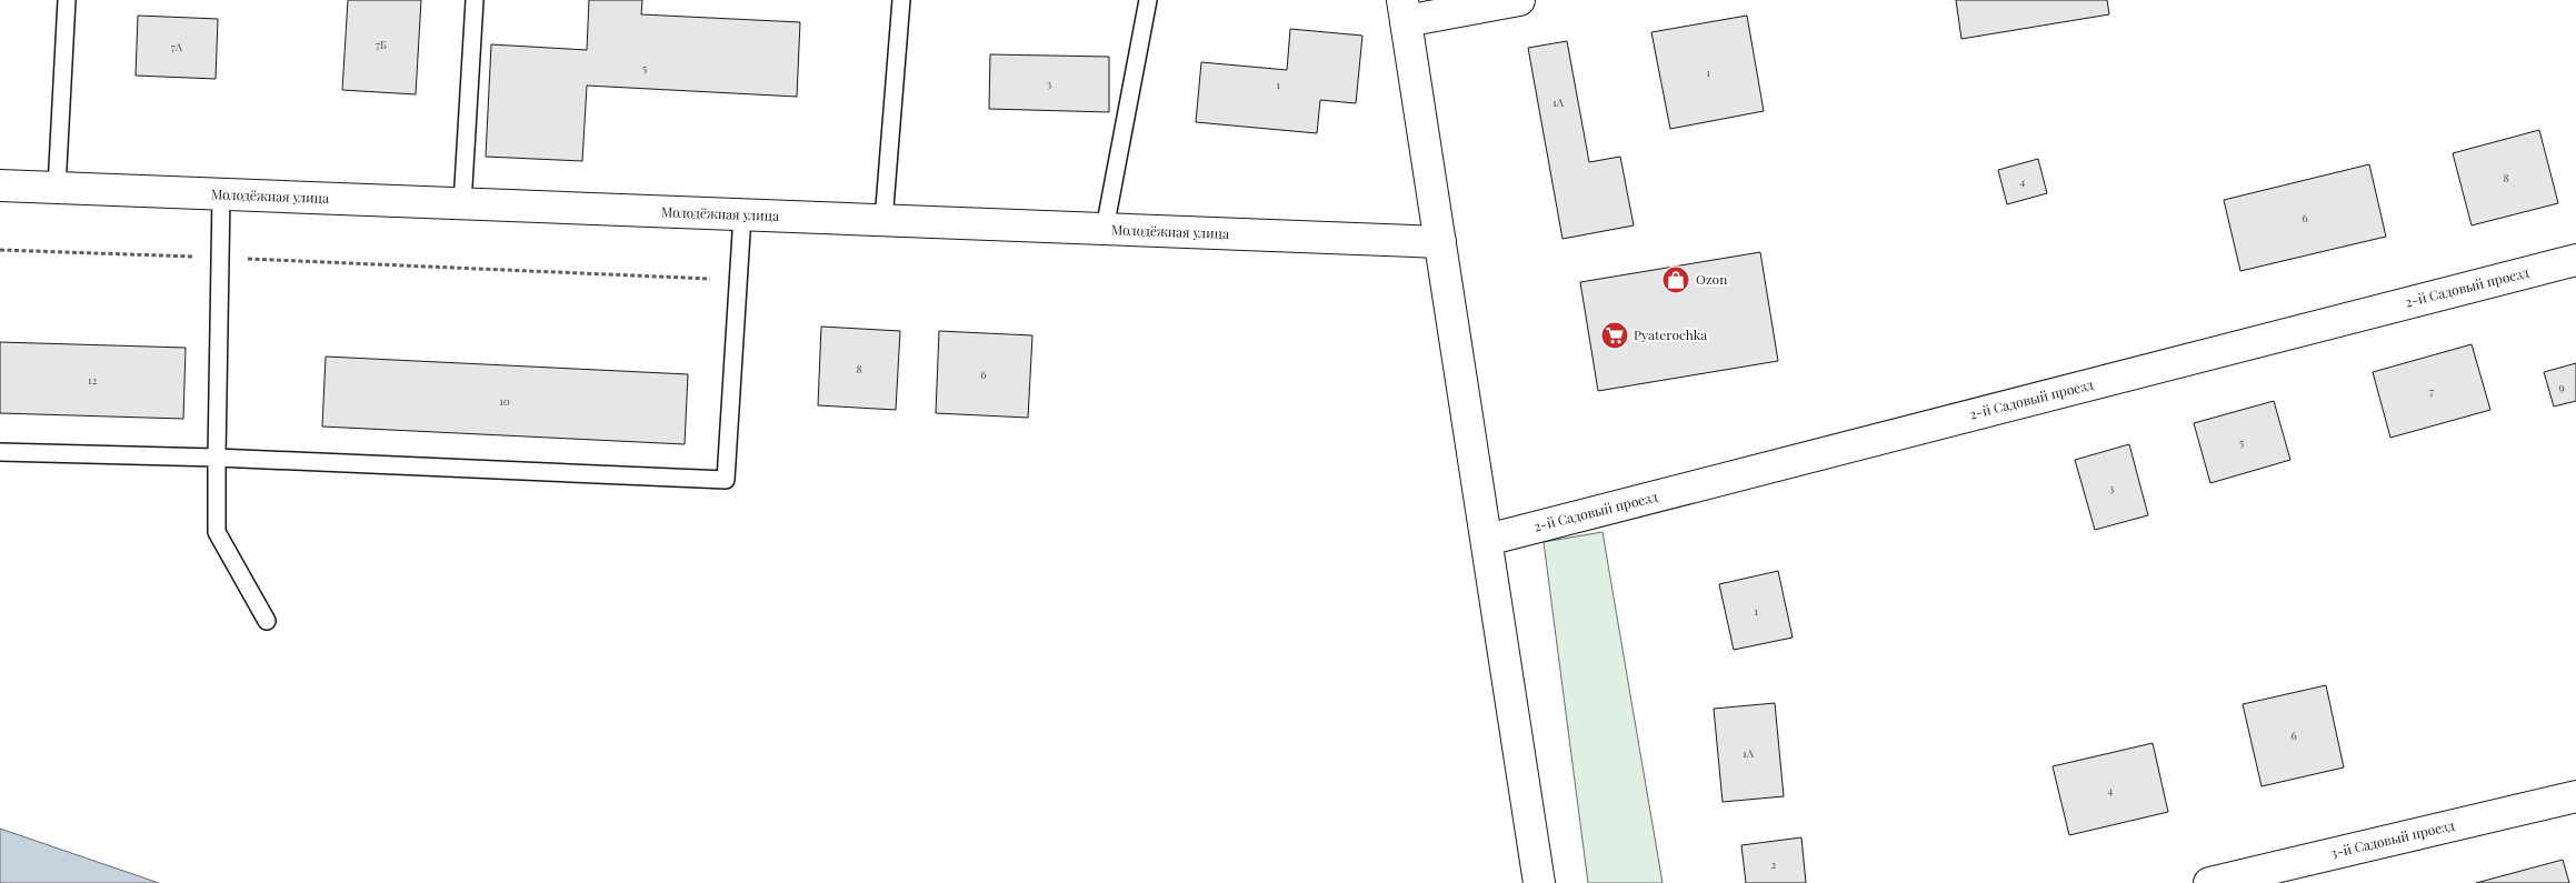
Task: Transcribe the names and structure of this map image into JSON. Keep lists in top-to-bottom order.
{
  "streets": {
    "street": ["Молодёжная улица", "2-й Садовый проезд", "3-й Садовый проезд"]
  },
  "places": {
    "shop": ["Ozon"],
    "supermarket": ["Pyaterochka"]
  },
  "house_numbers": [
    "7Б",
    "7А",
    "5",
    "1",
    "3",
    "1",
    "1А",
    "8",
    "4",
    "6",
    "8",
    "6",
    "12",
    "9",
    "7",
    "10",
    "5",
    "3",
    "1",
    "6",
    "1А",
    "4",
    "2"
  ]
}
